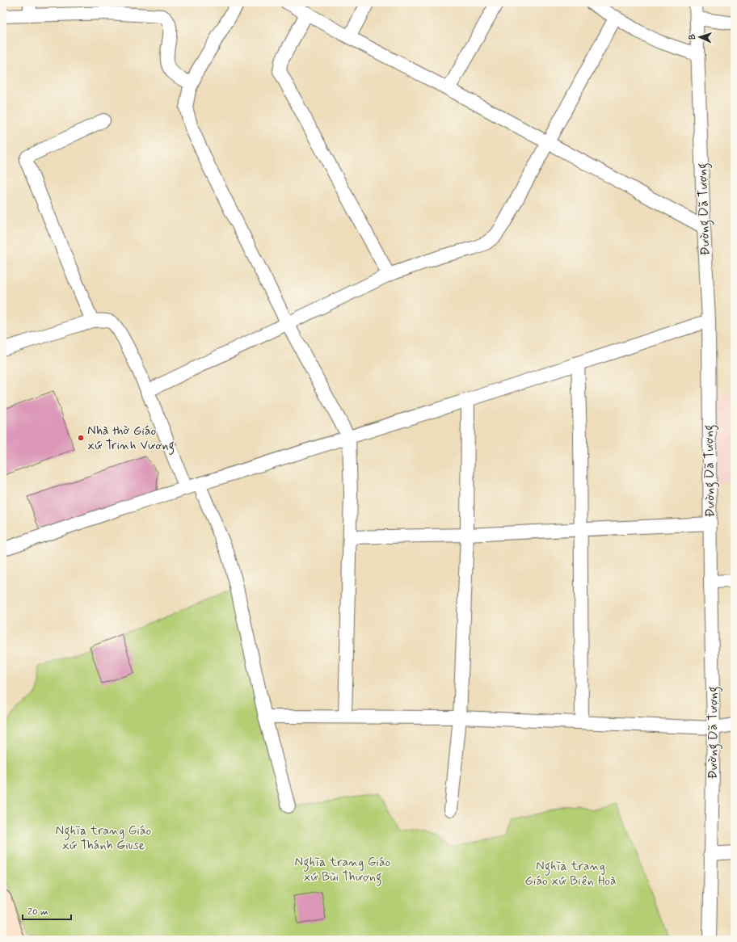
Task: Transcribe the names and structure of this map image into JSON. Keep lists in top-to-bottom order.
{
  "streets": {
    "street": ["Đường Dã Tượng"]
  },
  "parks": ["Nghĩa trang Giáo xứ Thánh Giuse", "Nghĩa trang Giáo xứ Bùi Thượng", "Nghĩa trang Giáo xứ Biên Hoà"],
  "places": ["Nhà thờ Giáo xứ Trinh Vương"],
  "scale_bar": "20 m",
  "north": "left"
}
